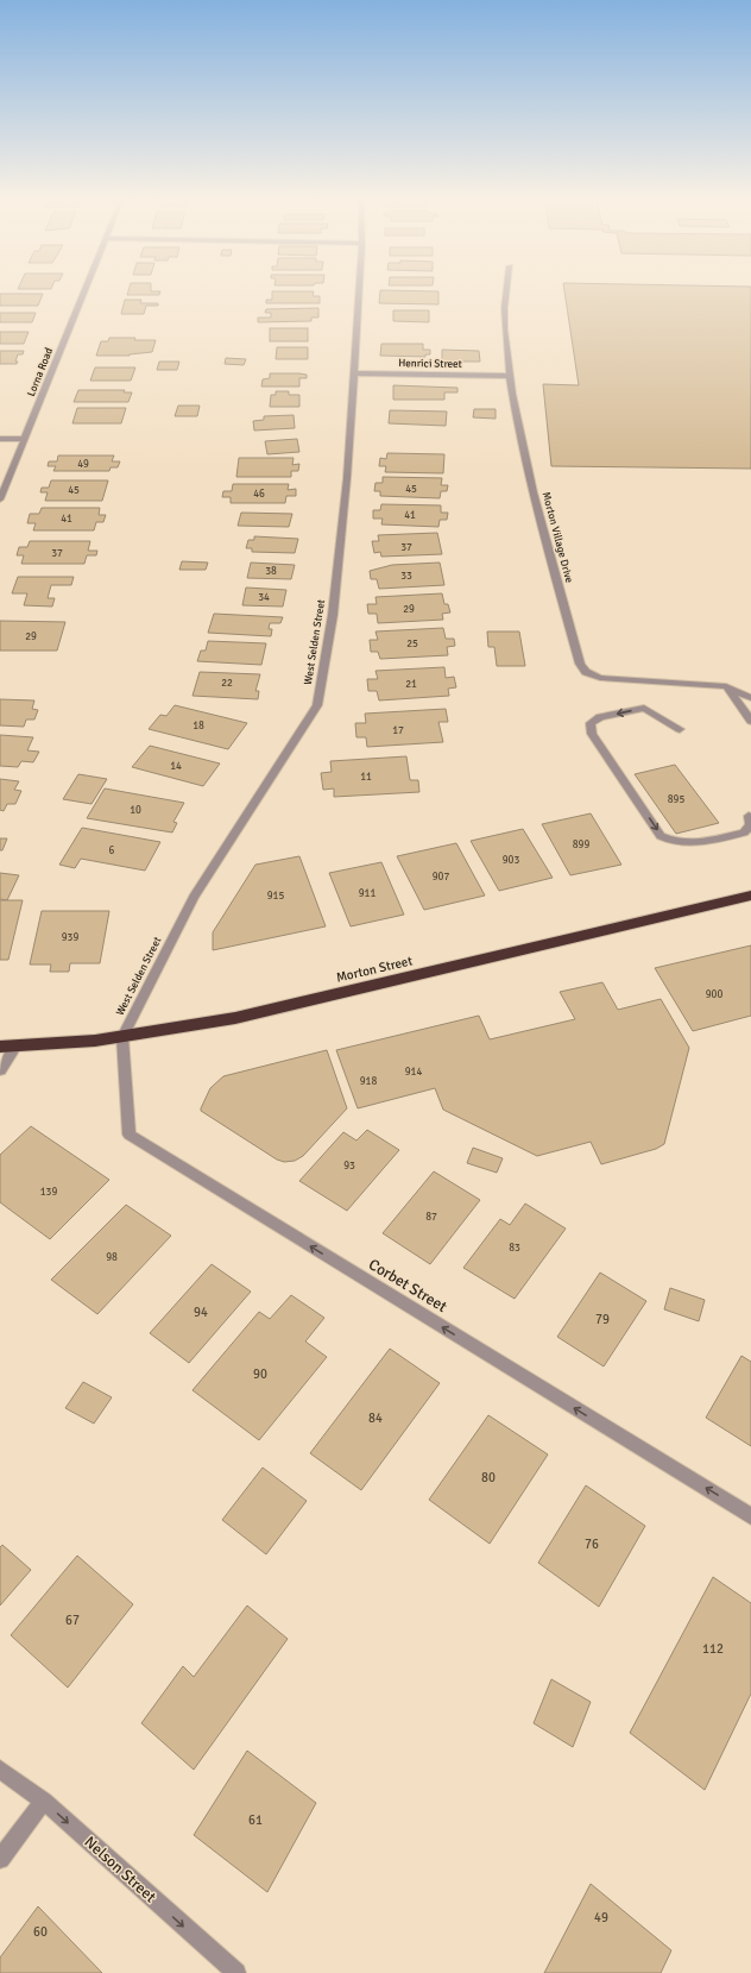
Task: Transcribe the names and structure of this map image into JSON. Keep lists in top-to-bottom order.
{
  "streets": {
    "highway": ["Morton Street"],
    "street": [
      "Henrici Street",
      "Lorna Road",
      "Morton Village Drive",
      "West Selden Street",
      "Corbet Street",
      "Nelson Street"
    ]
  },
  "crossings": [
    ["Henrici Street", "Morton Village Drive"],
    ["Henrici Street", "West Selden Street"],
    ["West Selden Street", "Morton Street"],
    ["West Selden Street", "Corbet Street"],
    ["Morton Street", "Corbet Street"]
  ],
  "one_way": ["Corbet Street", "Nelson Street"],
  "house_numbers": [
    "49",
    "45",
    "45",
    "46",
    "41",
    "41",
    "37",
    "37",
    "38",
    "33",
    "34",
    "29",
    "29",
    "25",
    "22",
    "21",
    "18",
    "17",
    "14",
    "11",
    "895",
    "10",
    "899",
    "6",
    "903",
    "907",
    "911",
    "915",
    "939",
    "900",
    "914",
    "918",
    "93",
    "139",
    "87",
    "83",
    "98",
    "94",
    "79",
    "90",
    "84",
    "80",
    "76",
    "67",
    "112",
    "61",
    "49",
    "60"
  ]
}
